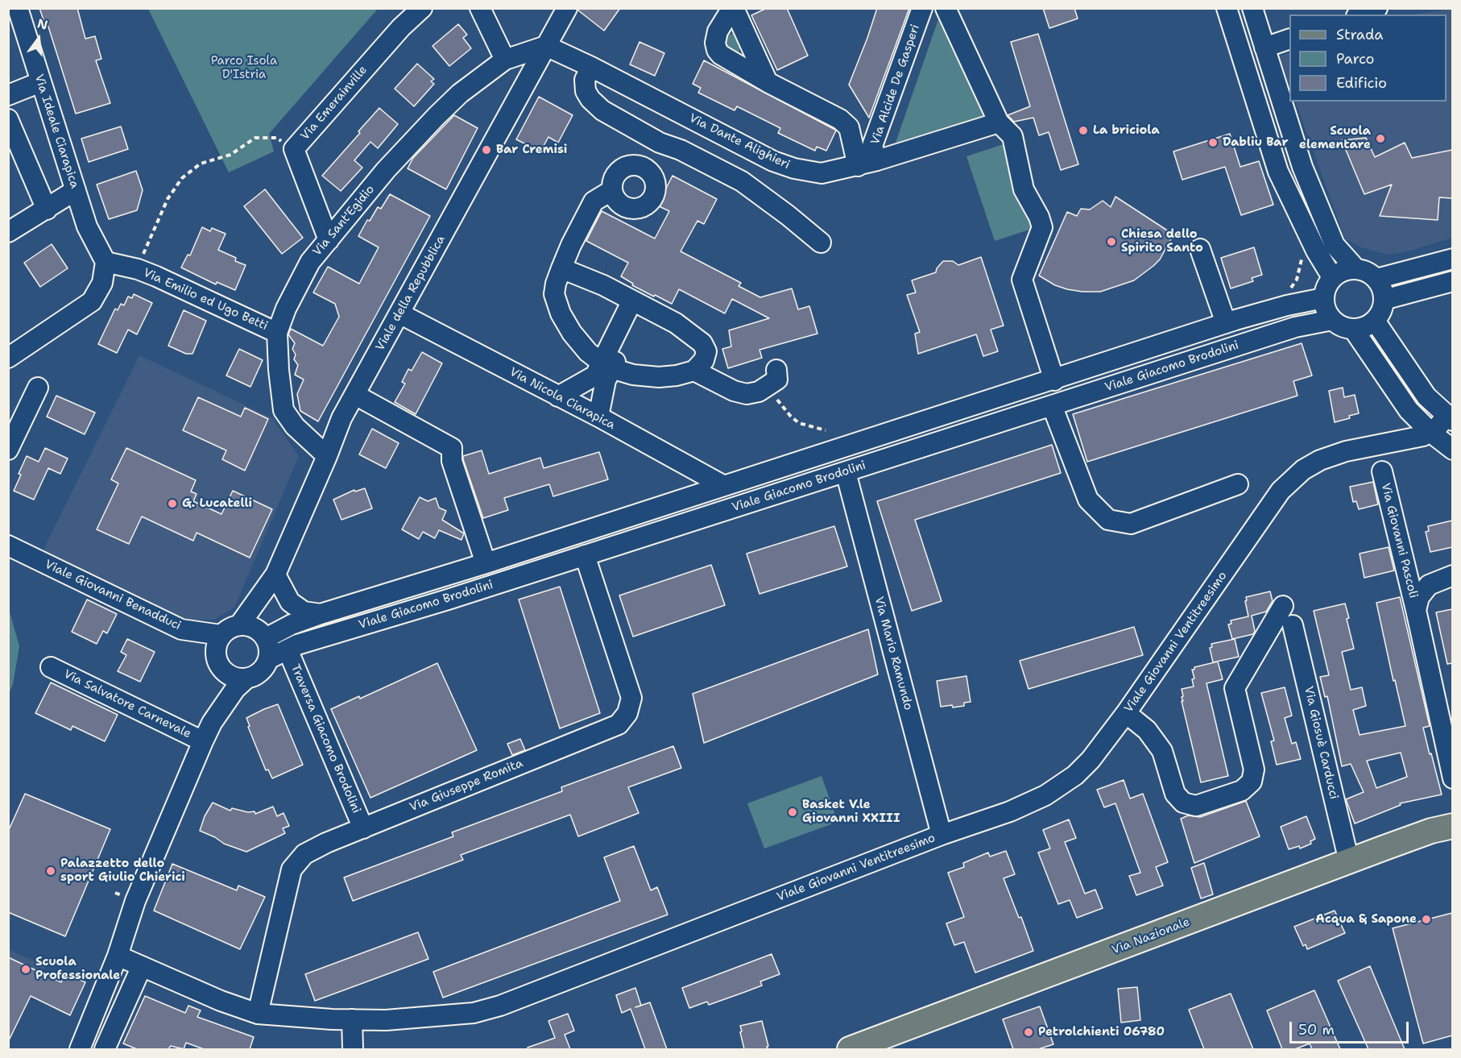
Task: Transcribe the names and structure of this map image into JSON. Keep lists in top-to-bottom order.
{
  "streets": {
    "main road": ["Via Nazionale"],
    "street": [
      "Via Alcide De Gasperi",
      "Via Emerainville",
      "Via Ideale Ciarapica",
      "Via Dante Alighieri",
      "Via Sant'Egidio",
      "Viale della Repubblica",
      "Via Emilio ed Ugo Betti",
      "Viale Giacomo Brodolini",
      "Via Nicola Ciarapica",
      "Via Giovanni Pascoli",
      "Viale Giovanni Benadduci",
      "Viale Giovanni Ventitreesimo",
      "Via Mario Ramundo",
      "Via Salvatore Carnevale",
      "Traversa Giacomo Brodolini",
      "Via Giosuè Carducci",
      "Via Giuseppe Romita"
    ]
  },
  "crossings": [
    ["Via Alcide De Gasperi", "Via Dante Alighieri"],
    ["Via Emerainville", "Via Sant'Egidio"],
    ["Via Ideale Ciarapica", "Via Emilio ed Ugo Betti"],
    ["Via Dante Alighieri", "Via Sant'Egidio"],
    ["Via Dante Alighieri", "Viale della Repubblica"],
    ["Via Sant'Egidio", "Viale della Repubblica"],
    ["Via Sant'Egidio", "Via Emilio ed Ugo Betti"],
    ["Viale della Repubblica", "Viale Giacomo Brodolini"],
    ["Viale della Repubblica", "Via Nicola Ciarapica"],
    ["Viale della Repubblica", "Viale Giovanni Benadduci"],
    ["Viale Giacomo Brodolini", "Via Nicola Ciarapica"],
    ["Viale Giacomo Brodolini", "Viale Giovanni Benadduci"],
    ["Viale Giacomo Brodolini", "Via Mario Ramundo"],
    ["Viale Giacomo Brodolini", "Traversa Giacomo Brodolini"],
    ["Viale Giacomo Brodolini", "Via Giuseppe Romita"],
    ["Viale Giovanni Ventitreesimo", "Via Mario Ramundo"],
    ["Viale Giovanni Ventitreesimo", "Via Giuseppe Romita"],
    ["Traversa Giacomo Brodolini", "Via Giuseppe Romita"],
    ["Via Giosuè Carducci", "Via Nazionale"]
  ],
  "parks": ["Parco Isola D'Istria"],
  "places": [
    "La briciola",
    "Scuola elementare",
    "Dabliu Bar",
    "Bar Cremisi",
    "Chiesa dello Spirito Santo",
    "G. Lucatelli",
    "Basket V.le Giovanni XXIII",
    "Palazzetto dello sport Giulio Chierici",
    "Acqua & Sapone",
    "Scuola Professionale",
    "Petrolchienti 06780"
  ],
  "legend": ["Strada", "Parco", "Edificio"],
  "scale_bar": "50 m",
  "north": "top"
}
